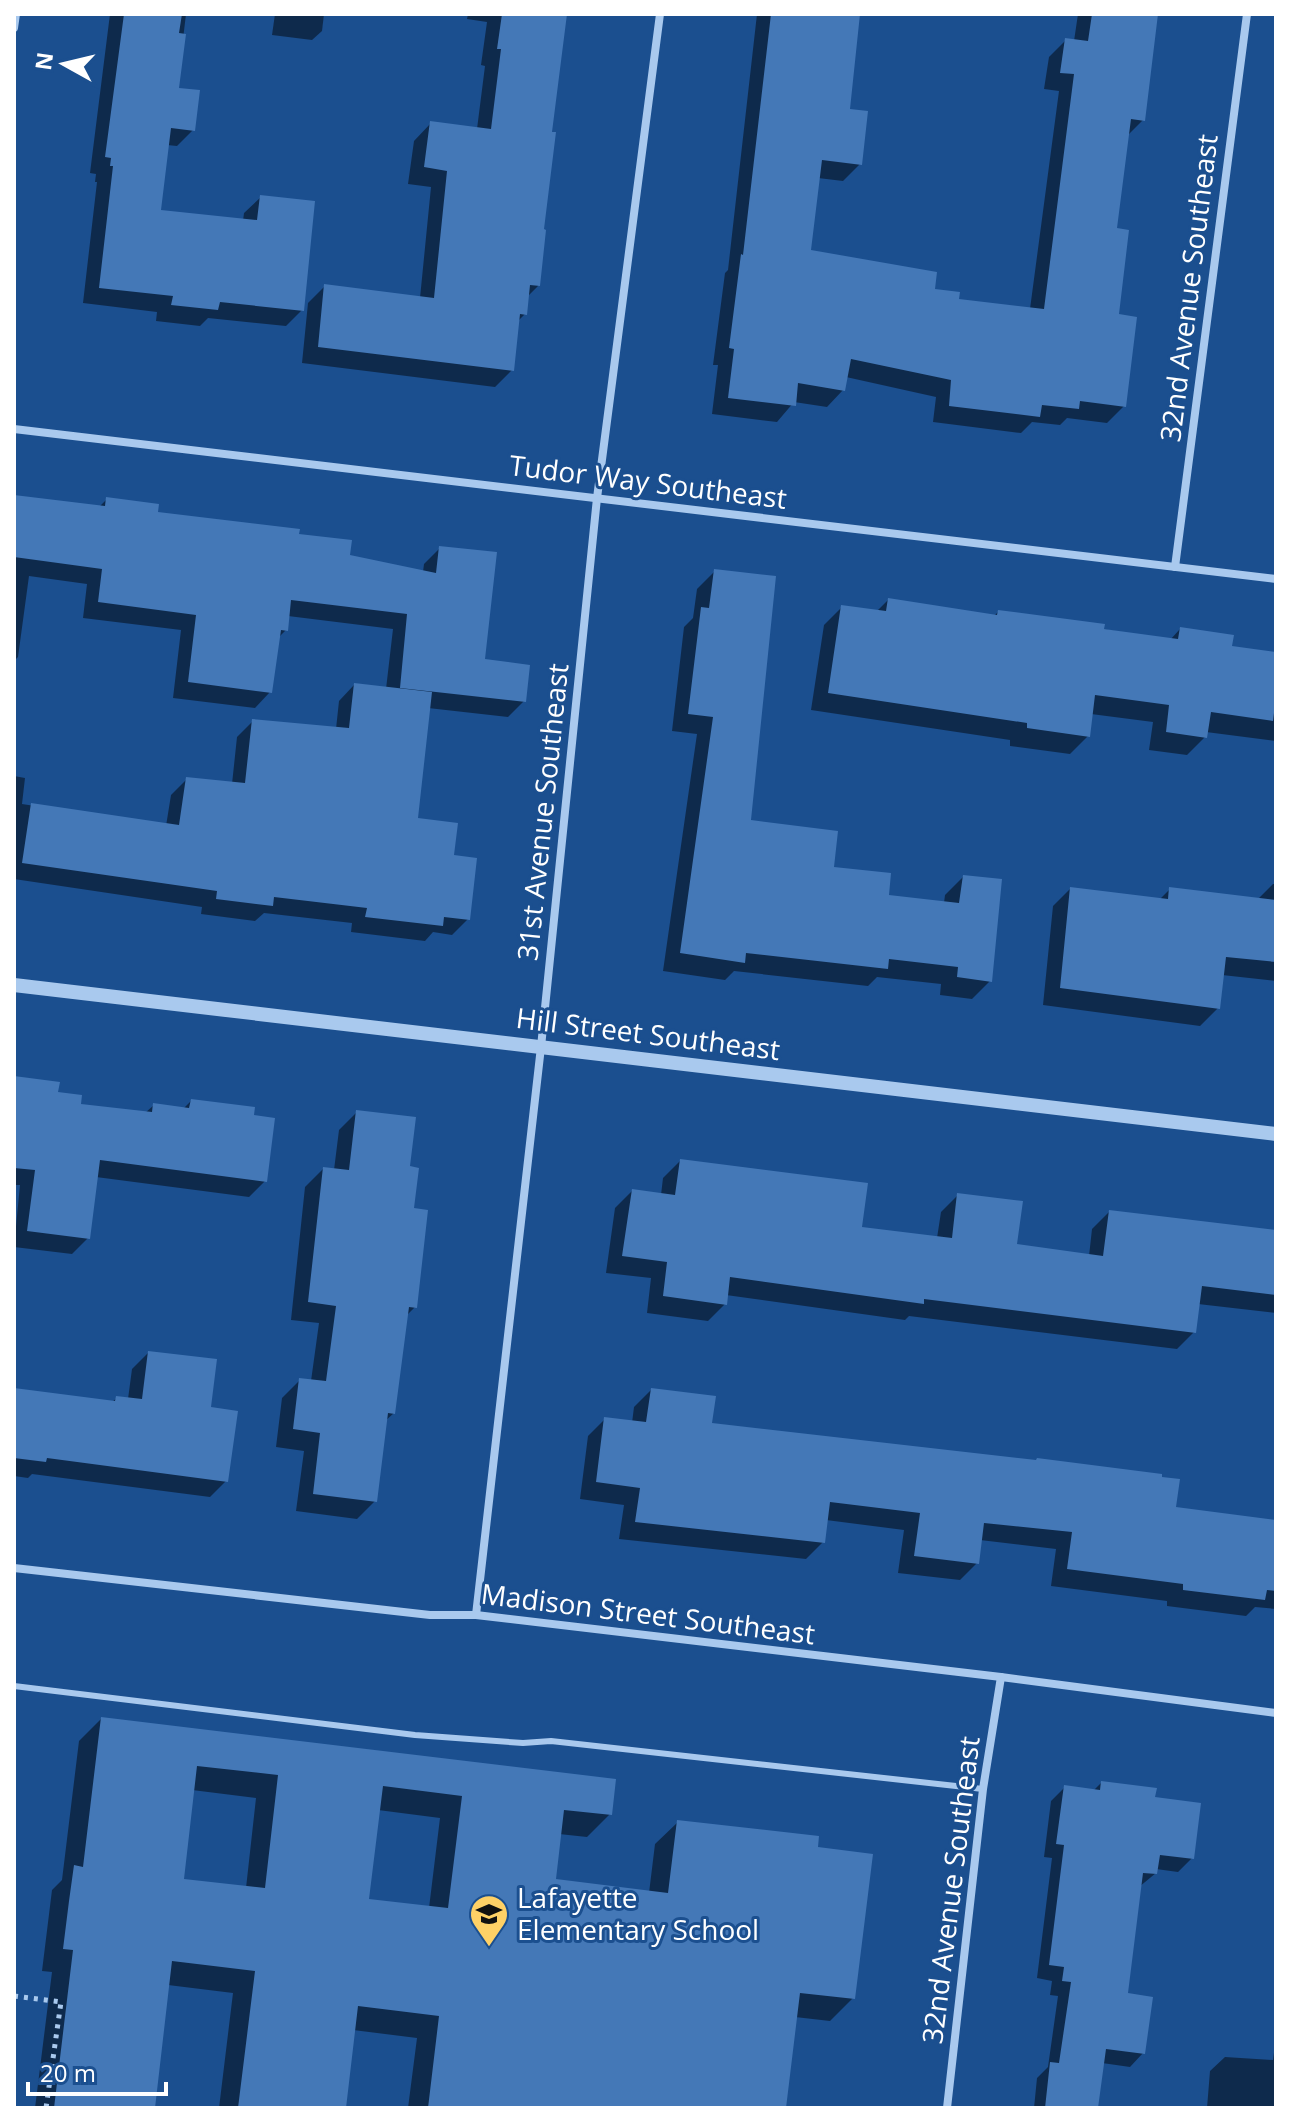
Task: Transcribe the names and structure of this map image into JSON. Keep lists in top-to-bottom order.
{
  "streets": {
    "street": [
      "32nd Avenue Southeast",
      "Tudor Way Southeast",
      "31st Avenue Southeast",
      "Hill Street Southeast",
      "Madison Street Southeast"
    ]
  },
  "crossings": [
    ["32nd Avenue Southeast", "Tudor Way Southeast"],
    ["32nd Avenue Southeast", "Madison Street Southeast"],
    ["Tudor Way Southeast", "31st Avenue Southeast"],
    ["31st Avenue Southeast", "Hill Street Southeast"],
    ["31st Avenue Southeast", "Madison Street Southeast"]
  ],
  "places": {
    "school or university": ["Lafayette Elementary School"]
  },
  "scale_bar": "20 m",
  "north": "left"
}
